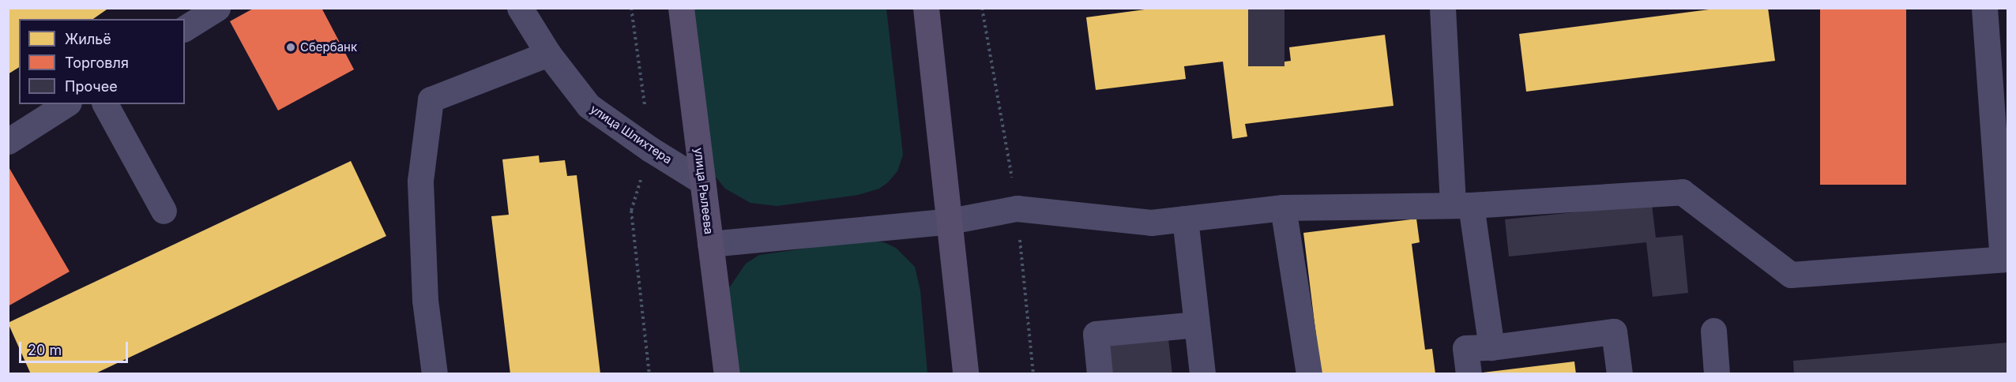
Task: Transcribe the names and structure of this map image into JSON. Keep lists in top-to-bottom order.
{
  "streets": {
    "main road": ["улица Рылеева"],
    "street": ["улица Шлихтера"]
  },
  "crossings": [
    ["улица Шлихтера", "улица Рылеева"]
  ],
  "places": ["Сбербанк"],
  "legend": ["Жильё", "Торговля", "Прочее"],
  "scale_bar": "20 m"
}
